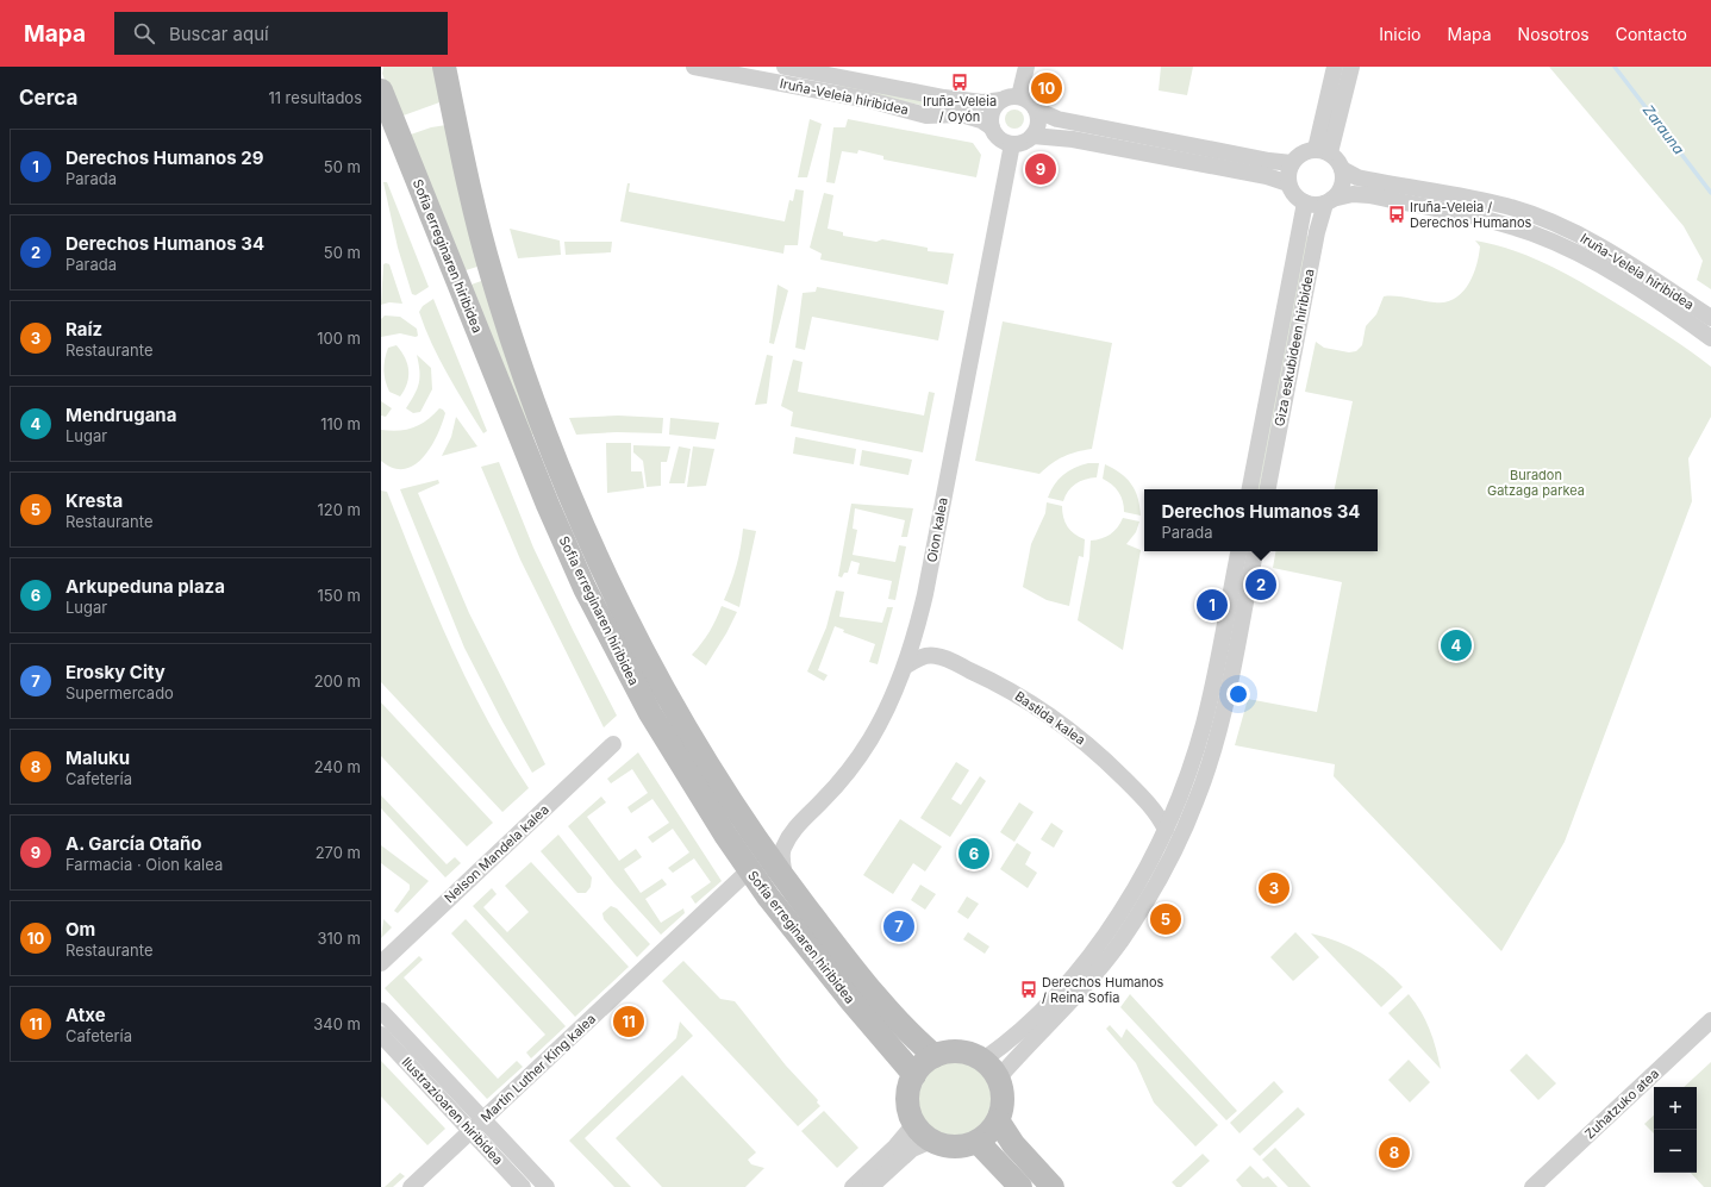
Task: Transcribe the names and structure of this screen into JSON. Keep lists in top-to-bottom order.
{
  "streets": {
    "main road": ["Sofia erreginaren hiribidea"],
    "street": [
      "Iruña-Veleia hiribidea",
      "Giza eskubideen hiribidea",
      "Oion kalea",
      "Bastida kalea",
      "Nelson Mandela kalea",
      "Martin Luther King kalea",
      "Zuhatzuko atea",
      "Ilustrazioaren hiribidea"
    ]
  },
  "crossings": [
    ["Iruña-Veleia hiribidea", "Giza eskubideen hiribidea"],
    ["Iruña-Veleia hiribidea", "Oion kalea"],
    ["Sofia erreginaren hiribidea", "Oion kalea"],
    ["Sofia erreginaren hiribidea", "Martin Luther King kalea"],
    ["Oion kalea", "Bastida kalea"],
    ["Martin Luther King kalea", "Ilustrazioaren hiribidea"]
  ],
  "water": ["Zarauna"],
  "parks": ["Buradon Gatzaga parkea"],
  "places": {
    "bus stop": ["Iruña-Veleia / Oyón", "Iruña-Veleia / Derechos Humanos", "Derechos Humanos / Reina Sofia"]
  },
  "page": {
    "header": "Mapa",
    "search": "Buscar aquí",
    "nav": [
      "Inicio",
      "Mapa",
      "Nosotros",
      "Contacto"
    ],
    "heading": ["Cerca", "11 resultados"],
    "pins": [
      "10",
      "9",
      "2",
      "1",
      "4",
      "6",
      "3",
      "5",
      "7",
      "11",
      "8"
    ],
    "list": [
      {
        "mark": "1",
        "name": "Derechos Humanos 29",
        "note": "Parada",
        "value": "50 m"
      },
      {
        "mark": "2",
        "name": "Derechos Humanos 34",
        "note": "Parada",
        "value": "50 m"
      },
      {
        "mark": "3",
        "name": "Raíz",
        "note": "Restaurante",
        "value": "100 m"
      },
      {
        "mark": "4",
        "name": "Mendrugana",
        "note": "Lugar",
        "value": "110 m"
      },
      {
        "mark": "5",
        "name": "Kresta",
        "note": "Restaurante",
        "value": "120 m"
      },
      {
        "mark": "6",
        "name": "Arkupeduna plaza",
        "note": "Lugar",
        "value": "150 m"
      },
      {
        "mark": "7",
        "name": "Erosky City",
        "note": "Supermercado",
        "value": "200 m"
      },
      {
        "mark": "8",
        "name": "Maluku",
        "note": "Cafetería",
        "value": "240 m"
      },
      {
        "mark": "9",
        "name": "A. García Otaño",
        "note": "Farmacia · Oion kalea",
        "value": "270 m"
      },
      {
        "mark": "10",
        "name": "Om",
        "note": "Restaurante",
        "value": "310 m"
      },
      {
        "mark": "11",
        "name": "Atxe",
        "note": "Cafetería",
        "value": "340 m"
      }
    ],
    "popup": ["Derechos Humanos 34", "Parada"],
    "map_buttons": ["+", "−"]
  }
}
